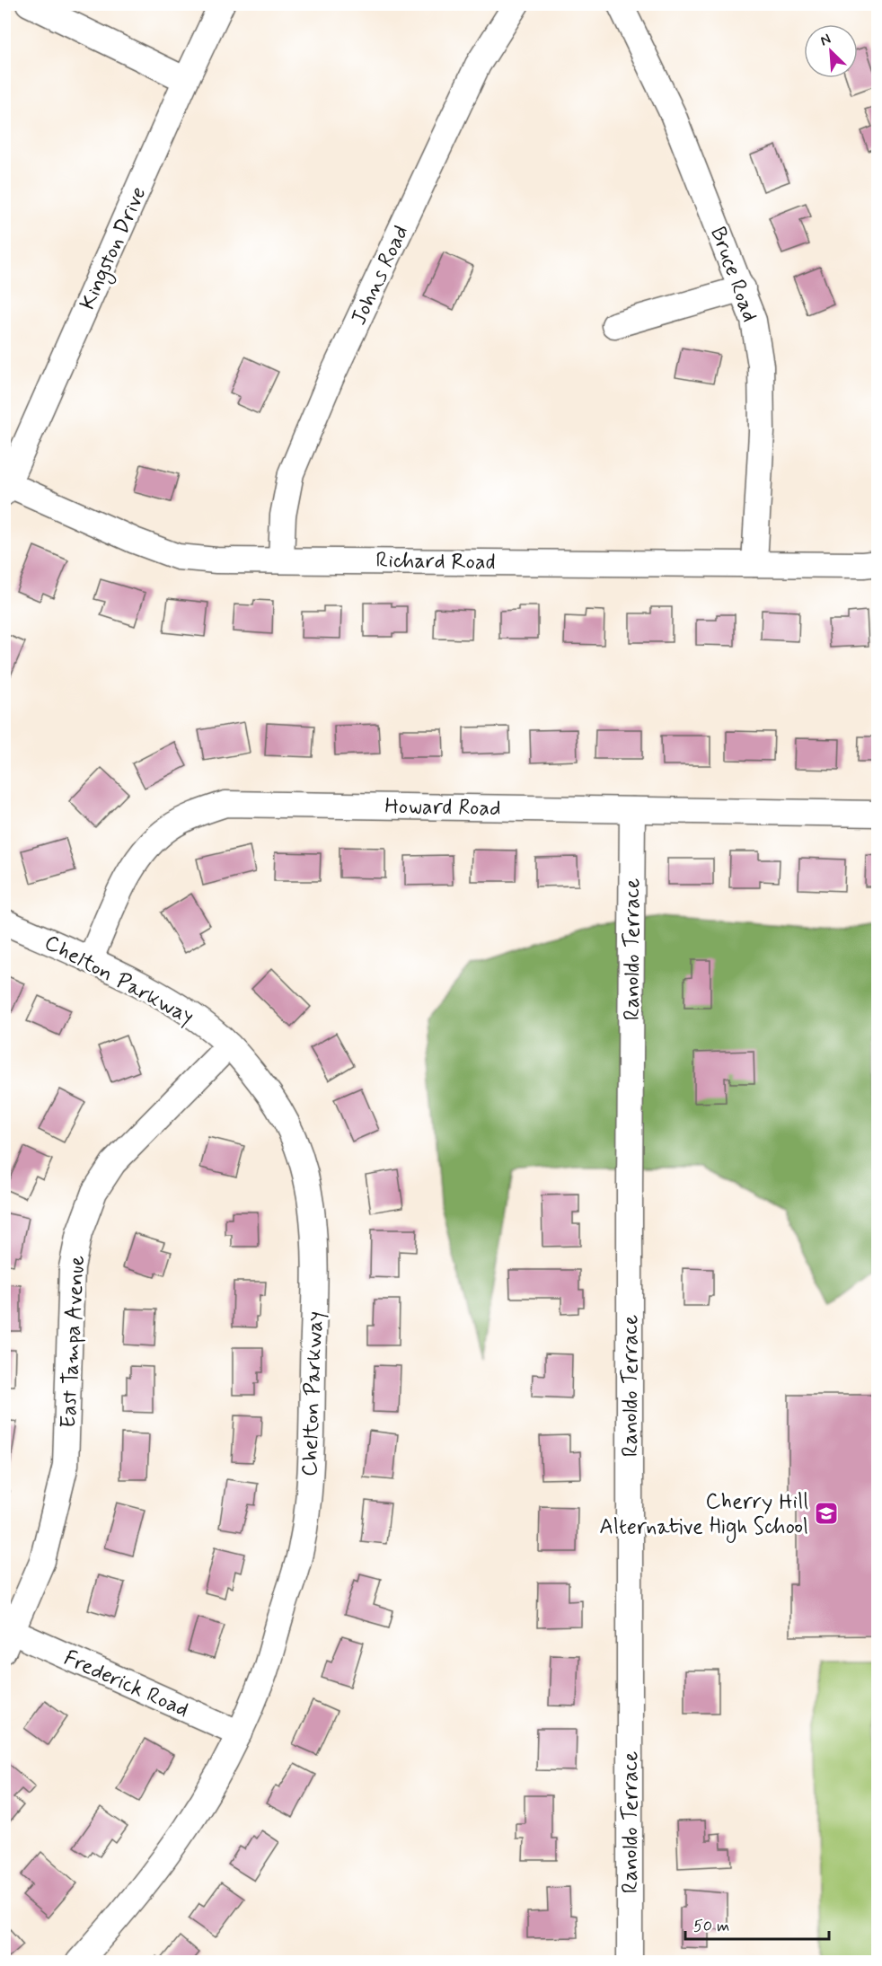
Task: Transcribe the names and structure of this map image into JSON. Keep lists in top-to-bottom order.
{
  "streets": {
    "street": [
      "Kingston Drive",
      "Bruce Road",
      "Johns Road",
      "Richard Road",
      "Howard Road",
      "Ranoldo Terrace",
      "Chelton Parkway",
      "East Tampa Avenue",
      "Frederick Road"
    ]
  },
  "crossings": [
    ["Kingston Drive", "Richard Road"],
    ["Bruce Road", "Richard Road"],
    ["Johns Road", "Richard Road"],
    ["Howard Road", "Ranoldo Terrace"],
    ["Howard Road", "Chelton Parkway"],
    ["Chelton Parkway", "East Tampa Avenue"],
    ["Chelton Parkway", "Frederick Road"],
    ["East Tampa Avenue", "Frederick Road"]
  ],
  "places": {
    "school or university": ["Cherry Hill Alternative High School"]
  },
  "scale_bar": "50 m",
  "north": "top left"
}
